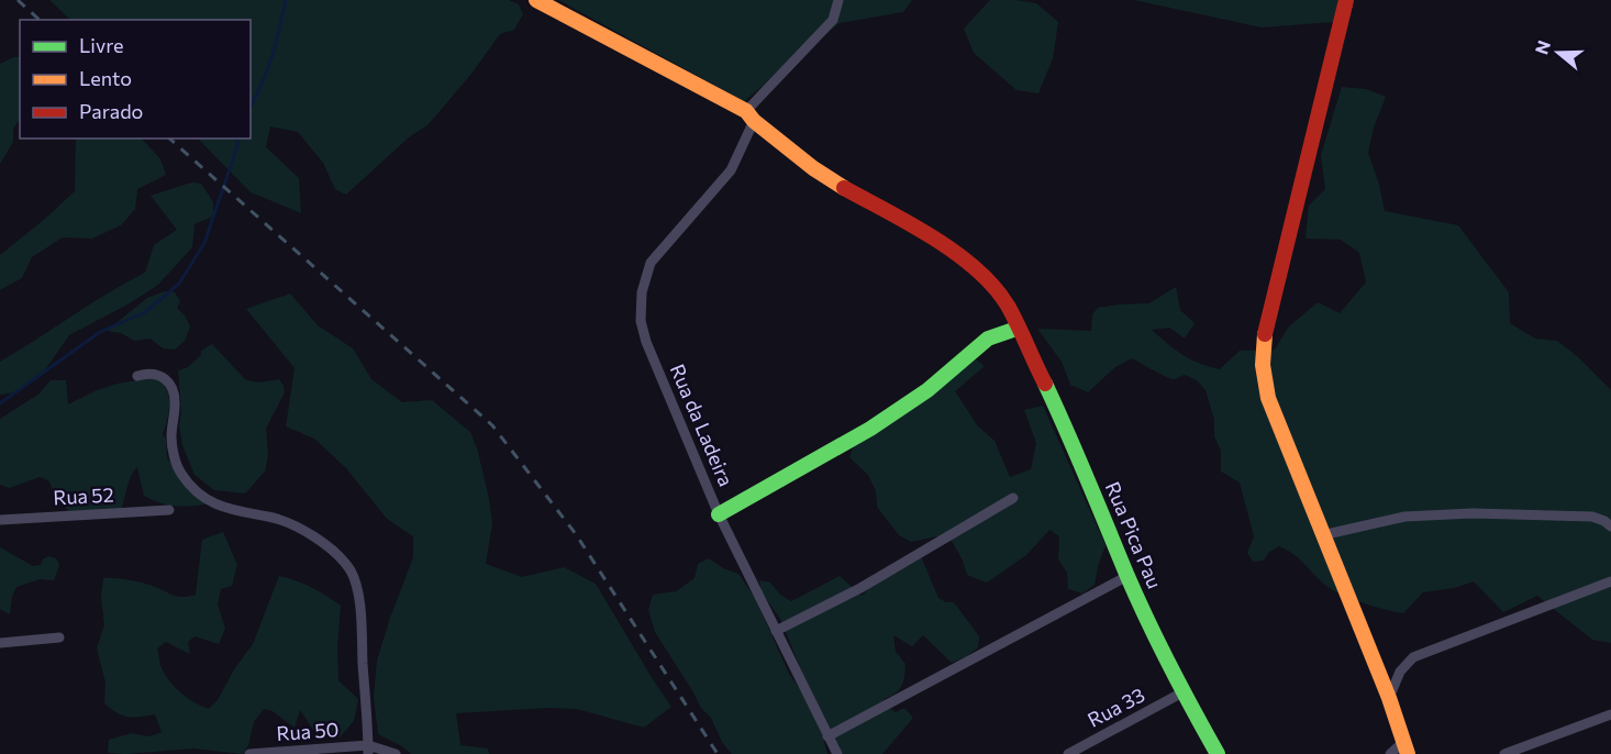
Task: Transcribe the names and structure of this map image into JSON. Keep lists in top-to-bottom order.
{
  "streets": {
    "street": [
      "Rua da Ladeira",
      "Rua 52",
      "Rua Pica Pau",
      "Rua 33",
      "Rua 50"
    ]
  },
  "crossings": [
    ["Rua da Ladeira", "Rua Pica Pau"],
    ["Rua Pica Pau", "Rua 33"]
  ],
  "legend": ["Livre", "Lento", "Parado"],
  "north": "left"
}
